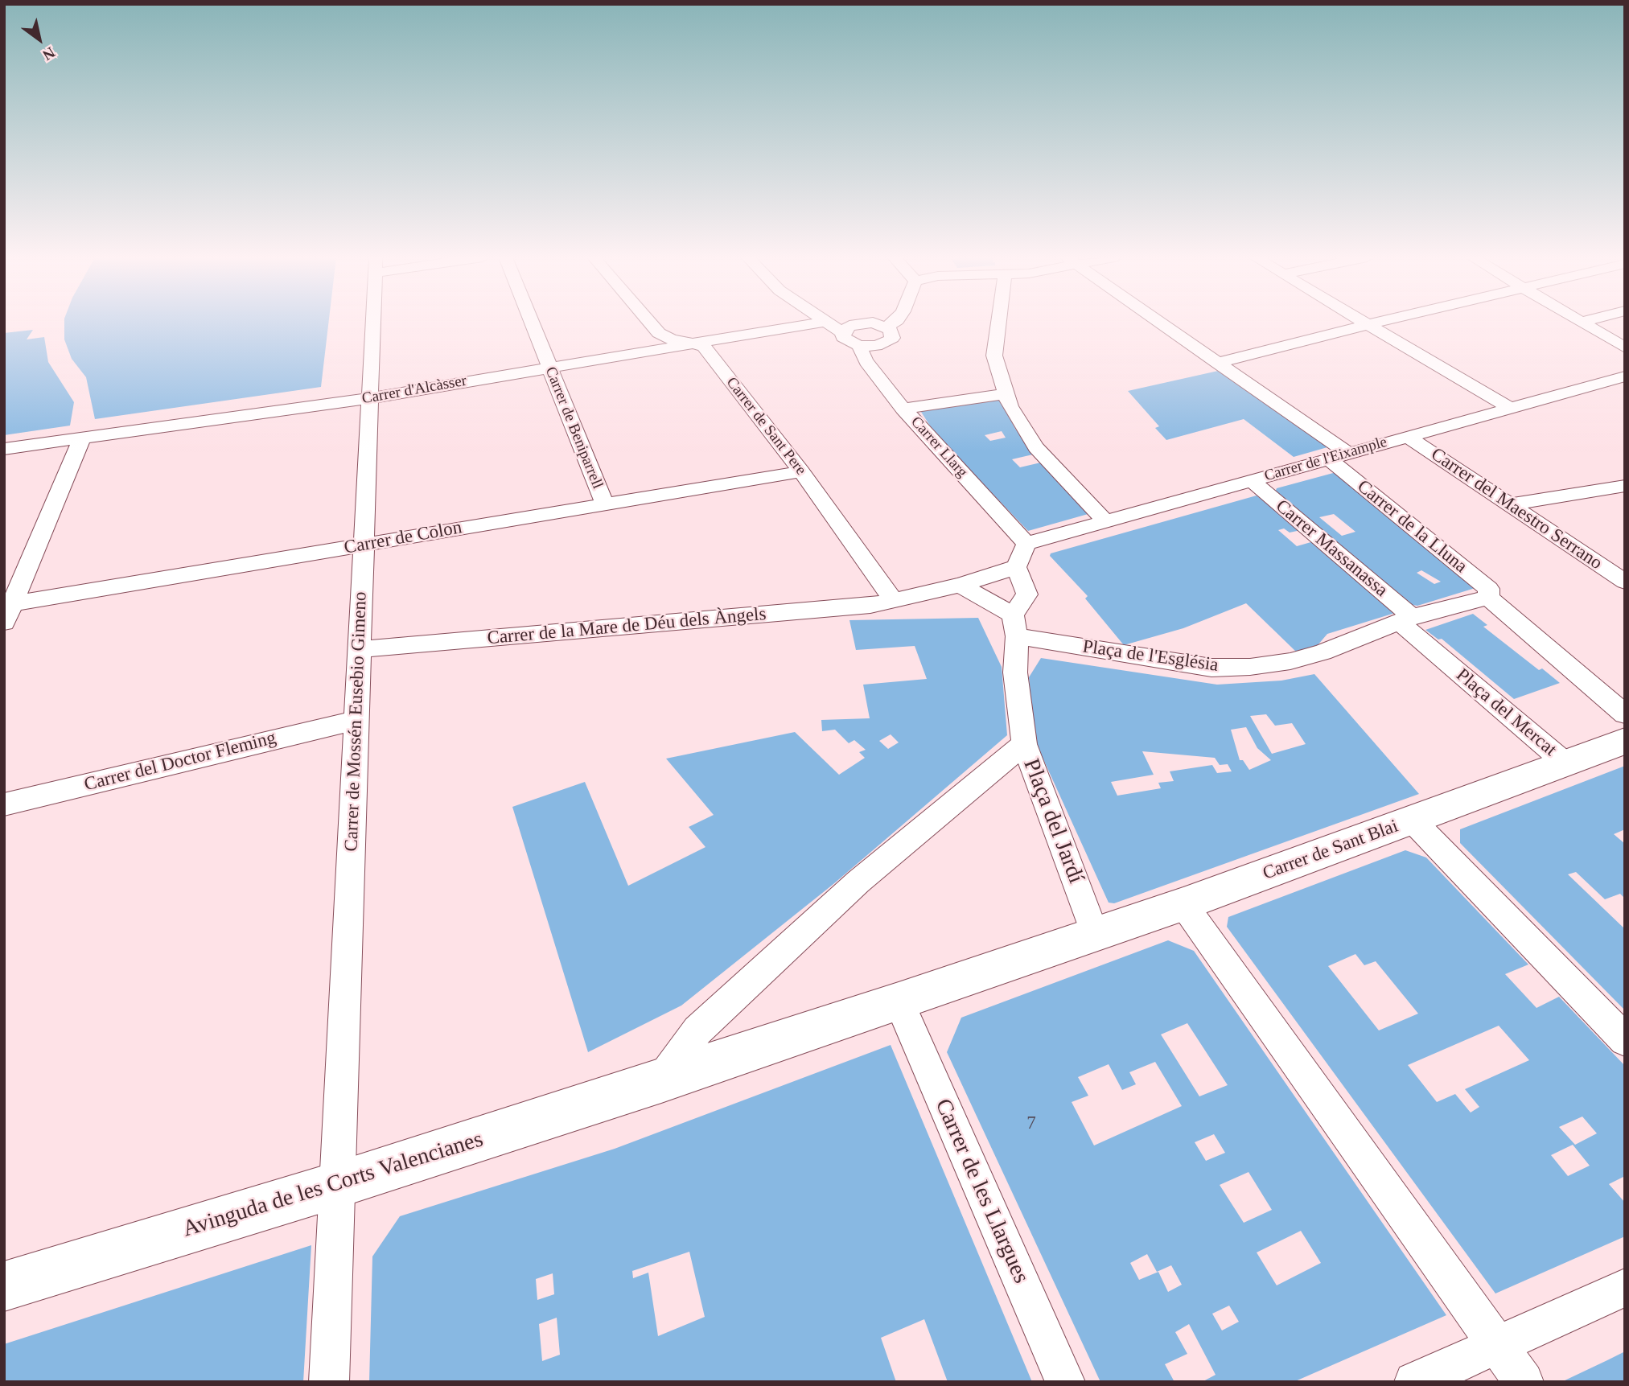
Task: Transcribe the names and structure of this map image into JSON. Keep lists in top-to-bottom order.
{
  "streets": {
    "street": [
      "Carrer d'Alcàsser",
      "Carrer de Sant Pere",
      "Carrer de Beniparrell",
      "Carrer Llarg",
      "Carrer de l'Eixample",
      "Carrer del Maestro Serrano",
      "Carrer de la Lluna",
      "Carrer de Colon",
      "Carrer Massanassa",
      "Carrer de la Mare de Déu dels Àngels",
      "Plaça de l'Església",
      "Plaça del Mercat",
      "Carrer de Mossén Eusebio Gimeno",
      "Carrer del Doctor Fleming",
      "Plaça del Jardí",
      "Carrer de Sant Blai",
      "Avinguda de les Corts Valencianes",
      "Carrer de les Llargues"
    ]
  },
  "crossings": [
    ["Carrer d'Alcàsser", "Carrer de Sant Pere"],
    ["Carrer d'Alcàsser", "Carrer de Beniparrell"],
    ["Carrer d'Alcàsser", "Carrer de Mossén Eusebio Gimeno"],
    ["Carrer de Sant Pere", "Carrer de Colon"],
    ["Carrer de Sant Pere", "Carrer de la Mare de Déu dels Àngels"],
    ["Carrer de Beniparrell", "Carrer de Colon"],
    ["Carrer Llarg", "Carrer de l'Eixample"],
    ["Carrer de l'Eixample", "Carrer del Maestro Serrano"],
    ["Carrer de l'Eixample", "Carrer de la Lluna"],
    ["Carrer de l'Eixample", "Carrer Massanassa"],
    ["Carrer de Colon", "Carrer de Mossén Eusebio Gimeno"],
    ["Carrer Massanassa", "Plaça de l'Església"],
    ["Carrer Massanassa", "Plaça del Mercat"],
    ["Carrer de la Mare de Déu dels Àngels", "Carrer de Mossén Eusebio Gimeno"],
    ["Plaça de l'Església", "Plaça del Mercat"],
    ["Plaça del Mercat", "Carrer de Sant Blai"],
    ["Carrer de Mossén Eusebio Gimeno", "Carrer del Doctor Fleming"],
    ["Carrer de Mossén Eusebio Gimeno", "Avinguda de les Corts Valencianes"],
    ["Plaça del Jardí", "Carrer de Sant Blai"],
    ["Plaça del Jardí", "Avinguda de les Corts Valencianes"]
  ],
  "house_numbers": ["7"],
  "north": "bottom right"
}
